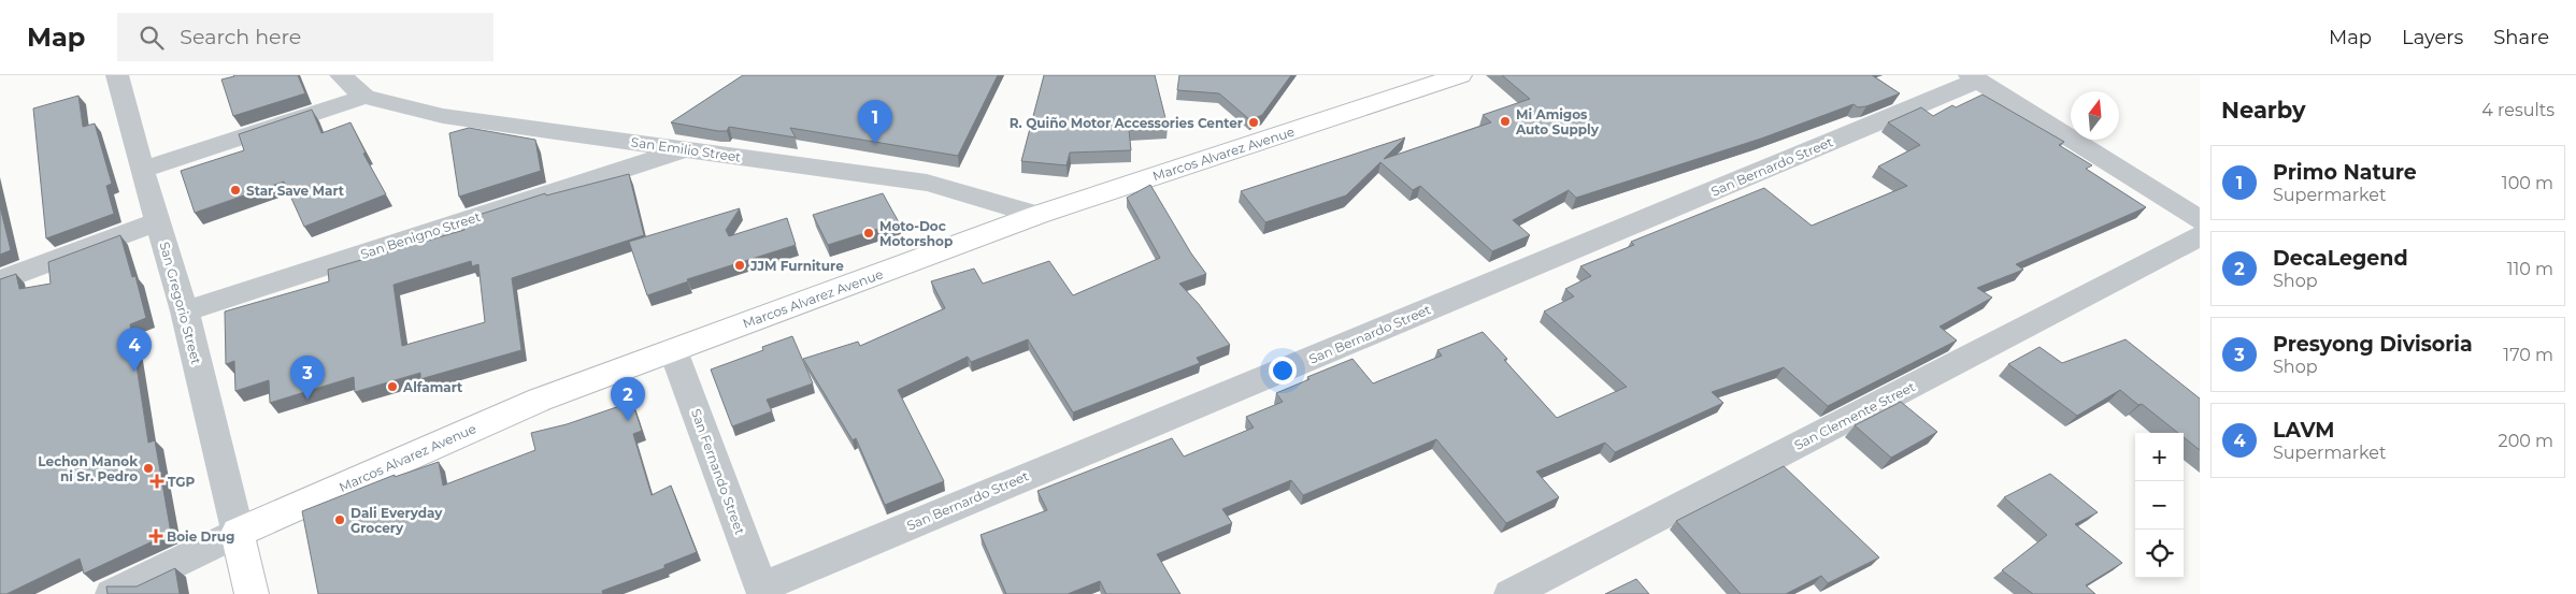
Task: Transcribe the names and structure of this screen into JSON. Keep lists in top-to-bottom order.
{
  "streets": {
    "main road": ["Marcos Alvarez Avenue"],
    "street": [
      "San Emilio Street",
      "San Bernardo Street",
      "San Benigno Street",
      "San Gregorio Street",
      "San Clemente Street",
      "San Fernando Street"
    ]
  },
  "crossings": [
    ["San Emilio Street", "Marcos Alvarez Avenue"],
    ["San Emilio Street", "San Benigno Street"],
    ["Marcos Alvarez Avenue", "San Gregorio Street"],
    ["Marcos Alvarez Avenue", "San Fernando Street"],
    ["San Bernardo Street", "San Fernando Street"],
    ["San Benigno Street", "San Gregorio Street"]
  ],
  "places": {
    "other": [
      "Mi Amigos Auto Supply",
      "R. Quiño Motor Accessories Center",
      "Star Save Mart",
      "Moto-Doc Motorshop",
      "JJM Furniture",
      "Alfamart",
      "Lechon Manok ni Sr. Pedro",
      "Dali Everyday Grocery"
    ],
    "health": ["TGP", "Boie Drug"]
  },
  "north": "top",
  "page": {
    "header": "Map",
    "search": "Search here",
    "nav": ["Map", "Layers", "Share"],
    "heading": ["Nearby", "4 results"],
    "pins": [
      "1",
      "4",
      "3",
      "2"
    ],
    "list": [
      {
        "mark": "1",
        "name": "Primo Nature",
        "note": "Supermarket",
        "value": "100 m"
      },
      {
        "mark": "2",
        "name": "DecaLegend",
        "note": "Shop",
        "value": "110 m"
      },
      {
        "mark": "3",
        "name": "Presyong Divisoria",
        "note": "Shop",
        "value": "170 m"
      },
      {
        "mark": "4",
        "name": "LAVM",
        "note": "Supermarket",
        "value": "200 m"
      }
    ],
    "map_buttons": ["+", "−"]
  }
}
